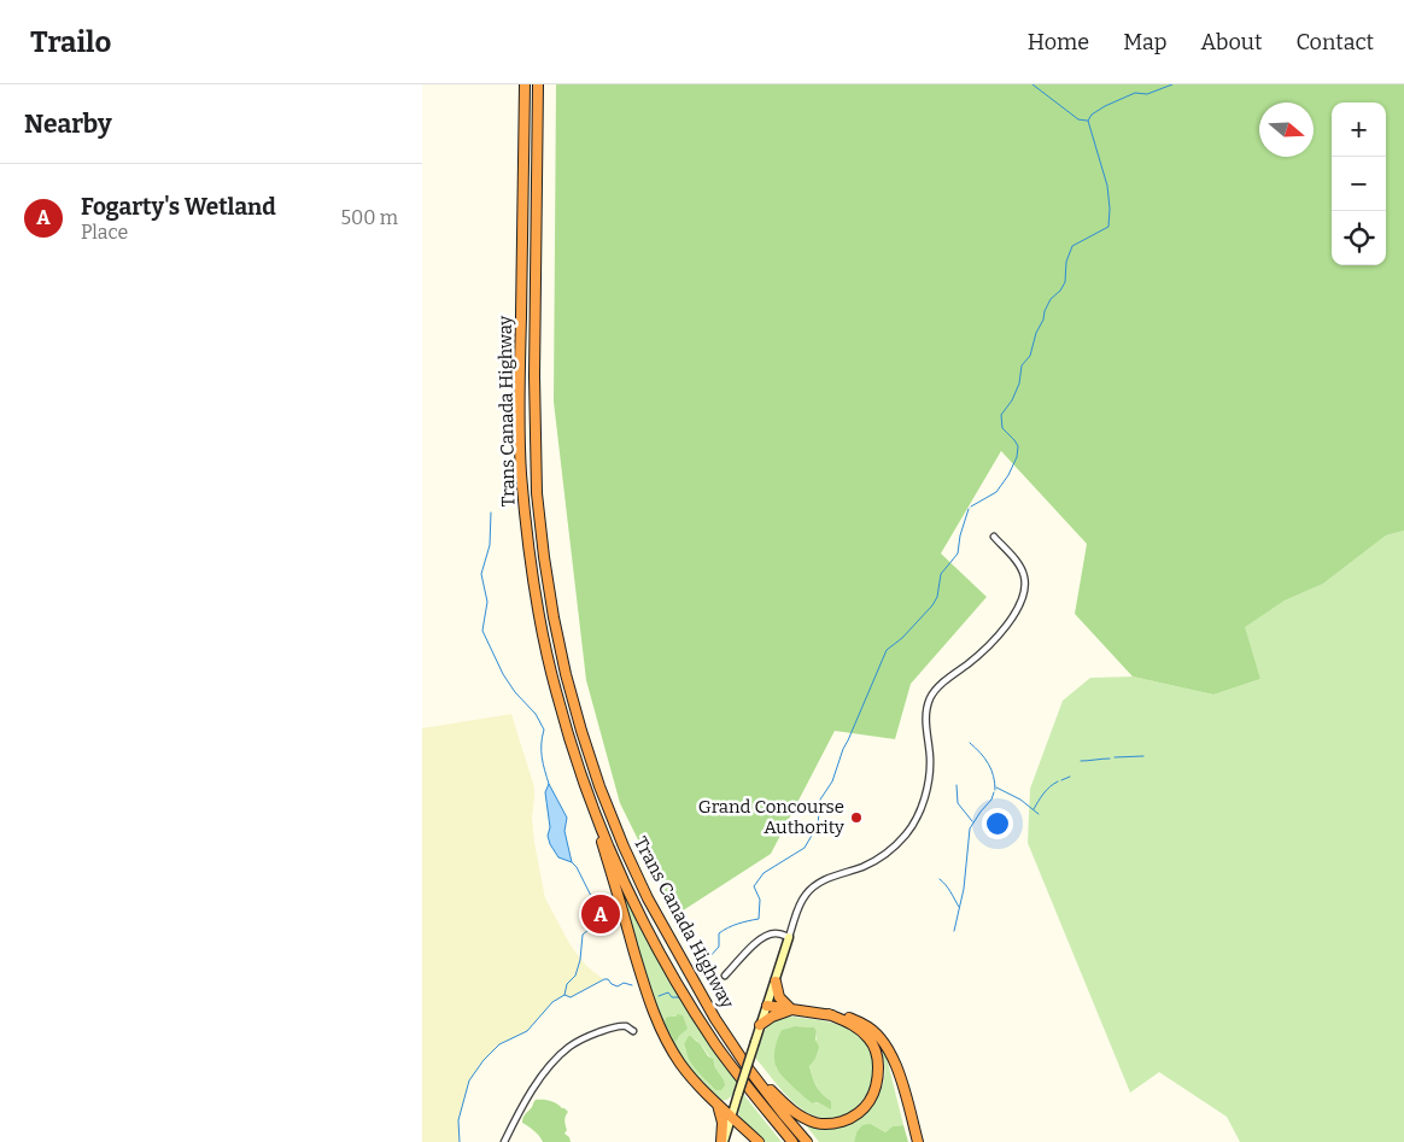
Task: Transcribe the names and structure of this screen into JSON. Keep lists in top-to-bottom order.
{
  "streets": {
    "highway": ["Trans Canada Highway"]
  },
  "places": ["Grand Concourse Authority"],
  "north": "right",
  "page": {
    "header": "Trailo",
    "nav": [
      "Home",
      "Map",
      "About",
      "Contact"
    ],
    "heading": "Nearby",
    "map_buttons": ["+", "−"],
    "list": [
      {
        "mark": "A",
        "name": "Fogarty's Wetland",
        "note": "Place",
        "value": "500 m"
      }
    ],
    "pins": "A"
  }
}
